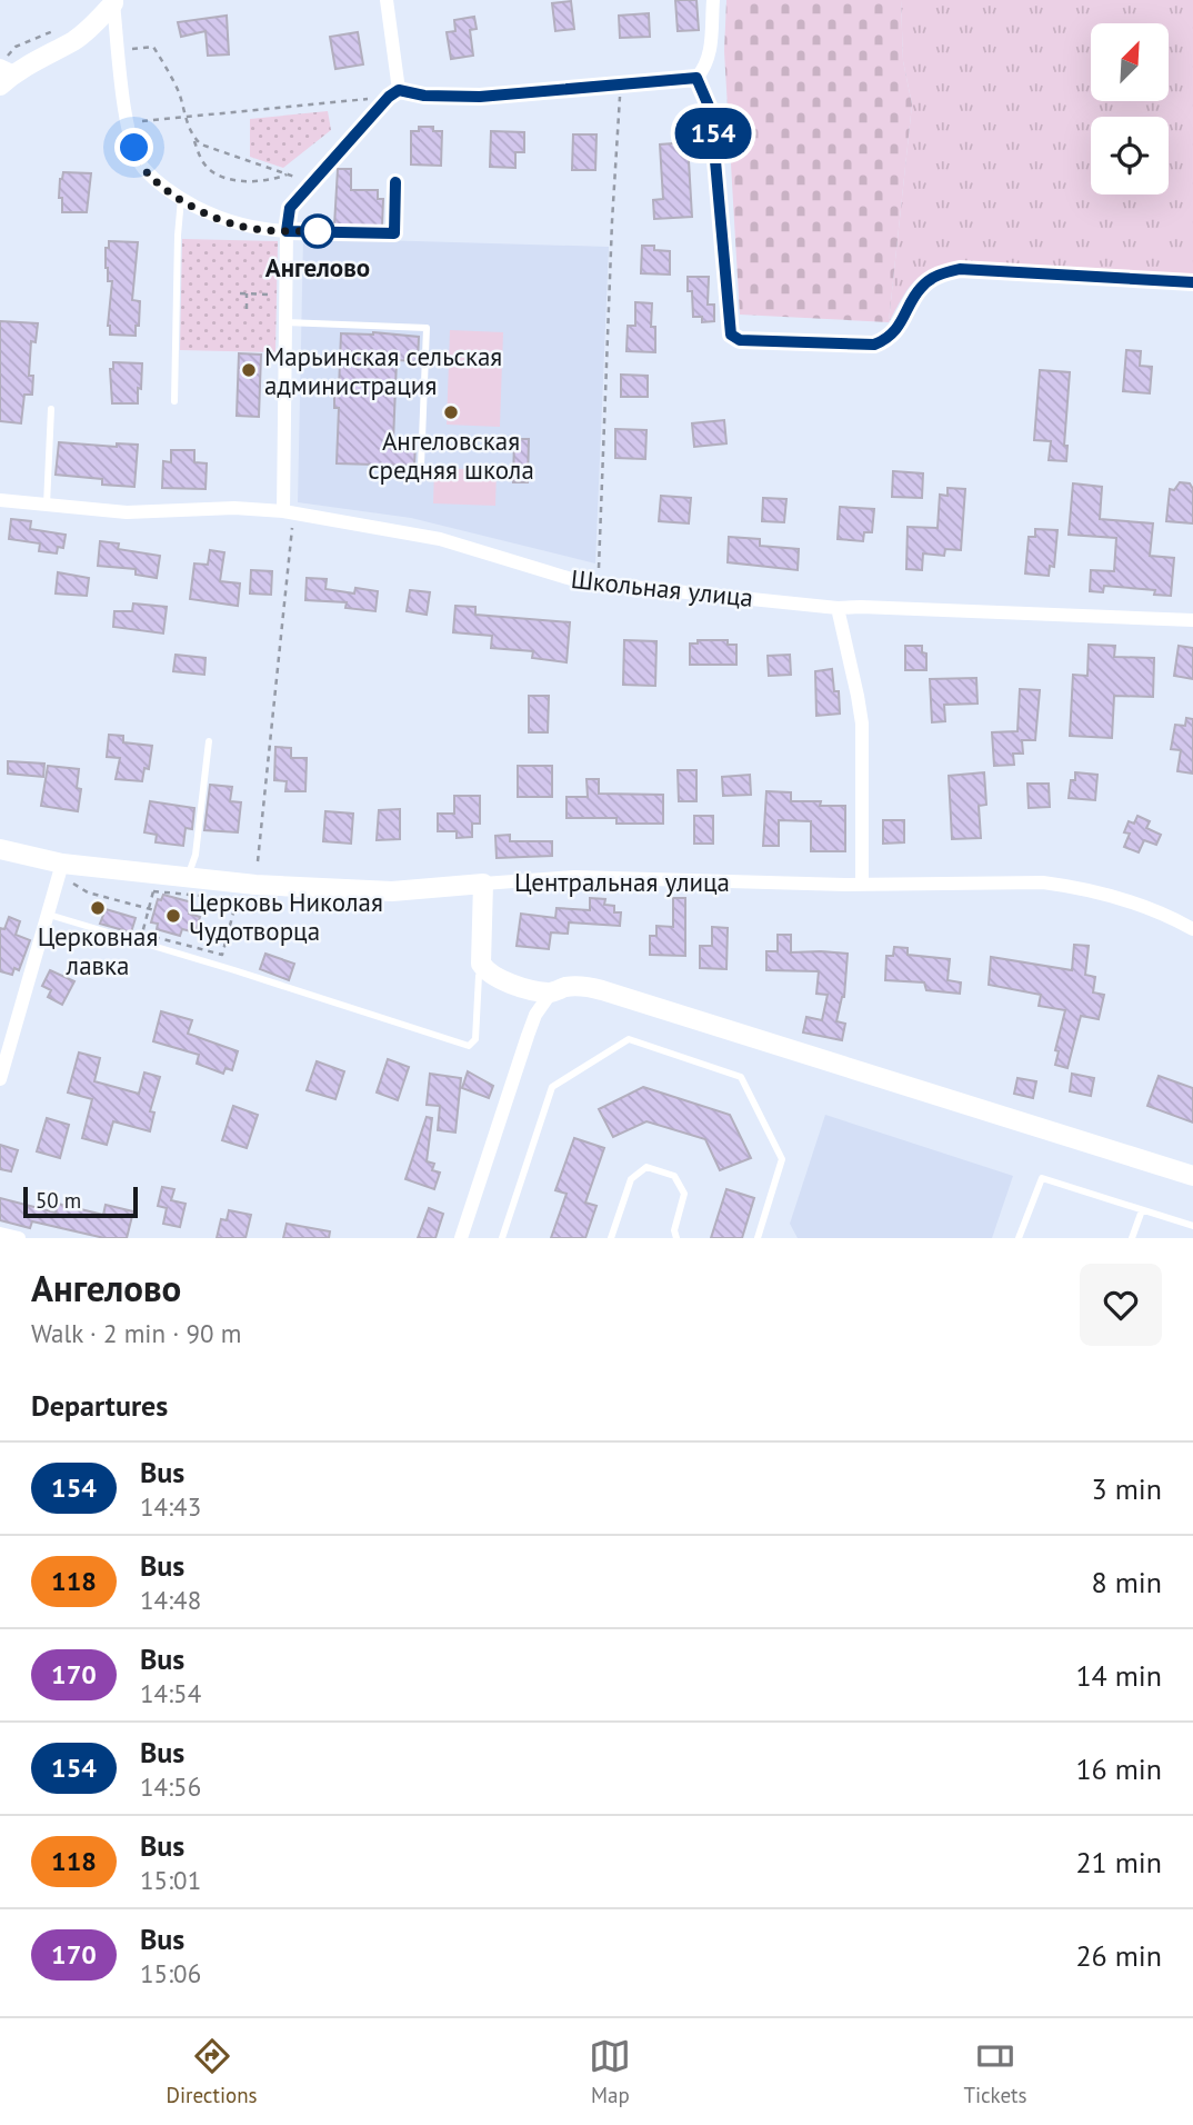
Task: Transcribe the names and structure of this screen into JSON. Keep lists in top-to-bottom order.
{
  "streets": {
    "street": ["Школьная улица", "Центральная улица"]
  },
  "places": [
    "Ангелово",
    "Марьинская сельская администрация",
    "Ангеловская средняя школа",
    "Церковная лавка",
    "Церковь Николая Чудотворца"
  ],
  "lines": ["bus line 154"],
  "scale_bar": "50 m",
  "north": "top right",
  "page": {
    "on_map": "154",
    "scale": "50 m",
    "heading": [
      ["Ангелово", "Walk · 2 min · 90 m"],
      "Departures"
    ],
    "list": [
      {
        "mark": "154",
        "name": "Bus",
        "note": "14:43",
        "value": "3 min"
      },
      {
        "mark": "118",
        "name": "Bus",
        "note": "14:48",
        "value": "8 min"
      },
      {
        "mark": "170",
        "name": "Bus",
        "note": "14:54",
        "value": "14 min"
      },
      {
        "mark": "154",
        "name": "Bus",
        "note": "14:56",
        "value": "16 min"
      },
      {
        "mark": "118",
        "name": "Bus",
        "note": "15:01",
        "value": "21 min"
      },
      {
        "mark": "170",
        "name": "Bus",
        "note": "15:06",
        "value": "26 min"
      }
    ],
    "tabs": ["Directions", "Map", "Tickets"]
  }
}
